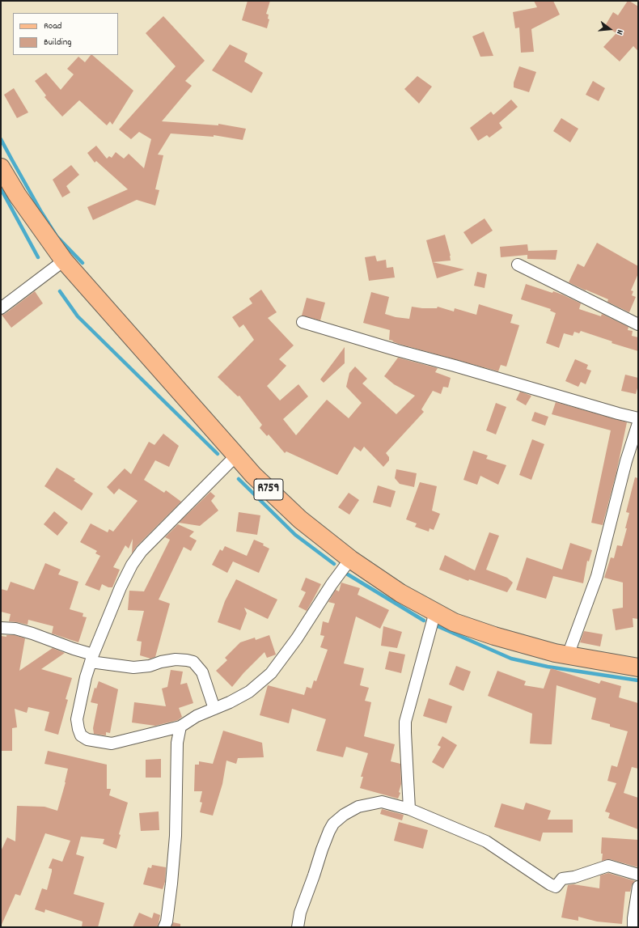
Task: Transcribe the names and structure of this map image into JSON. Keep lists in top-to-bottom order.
{
  "streets": {
    "main road": ["R759"]
  },
  "legend": ["Road", "Building"],
  "north": "right"
}
